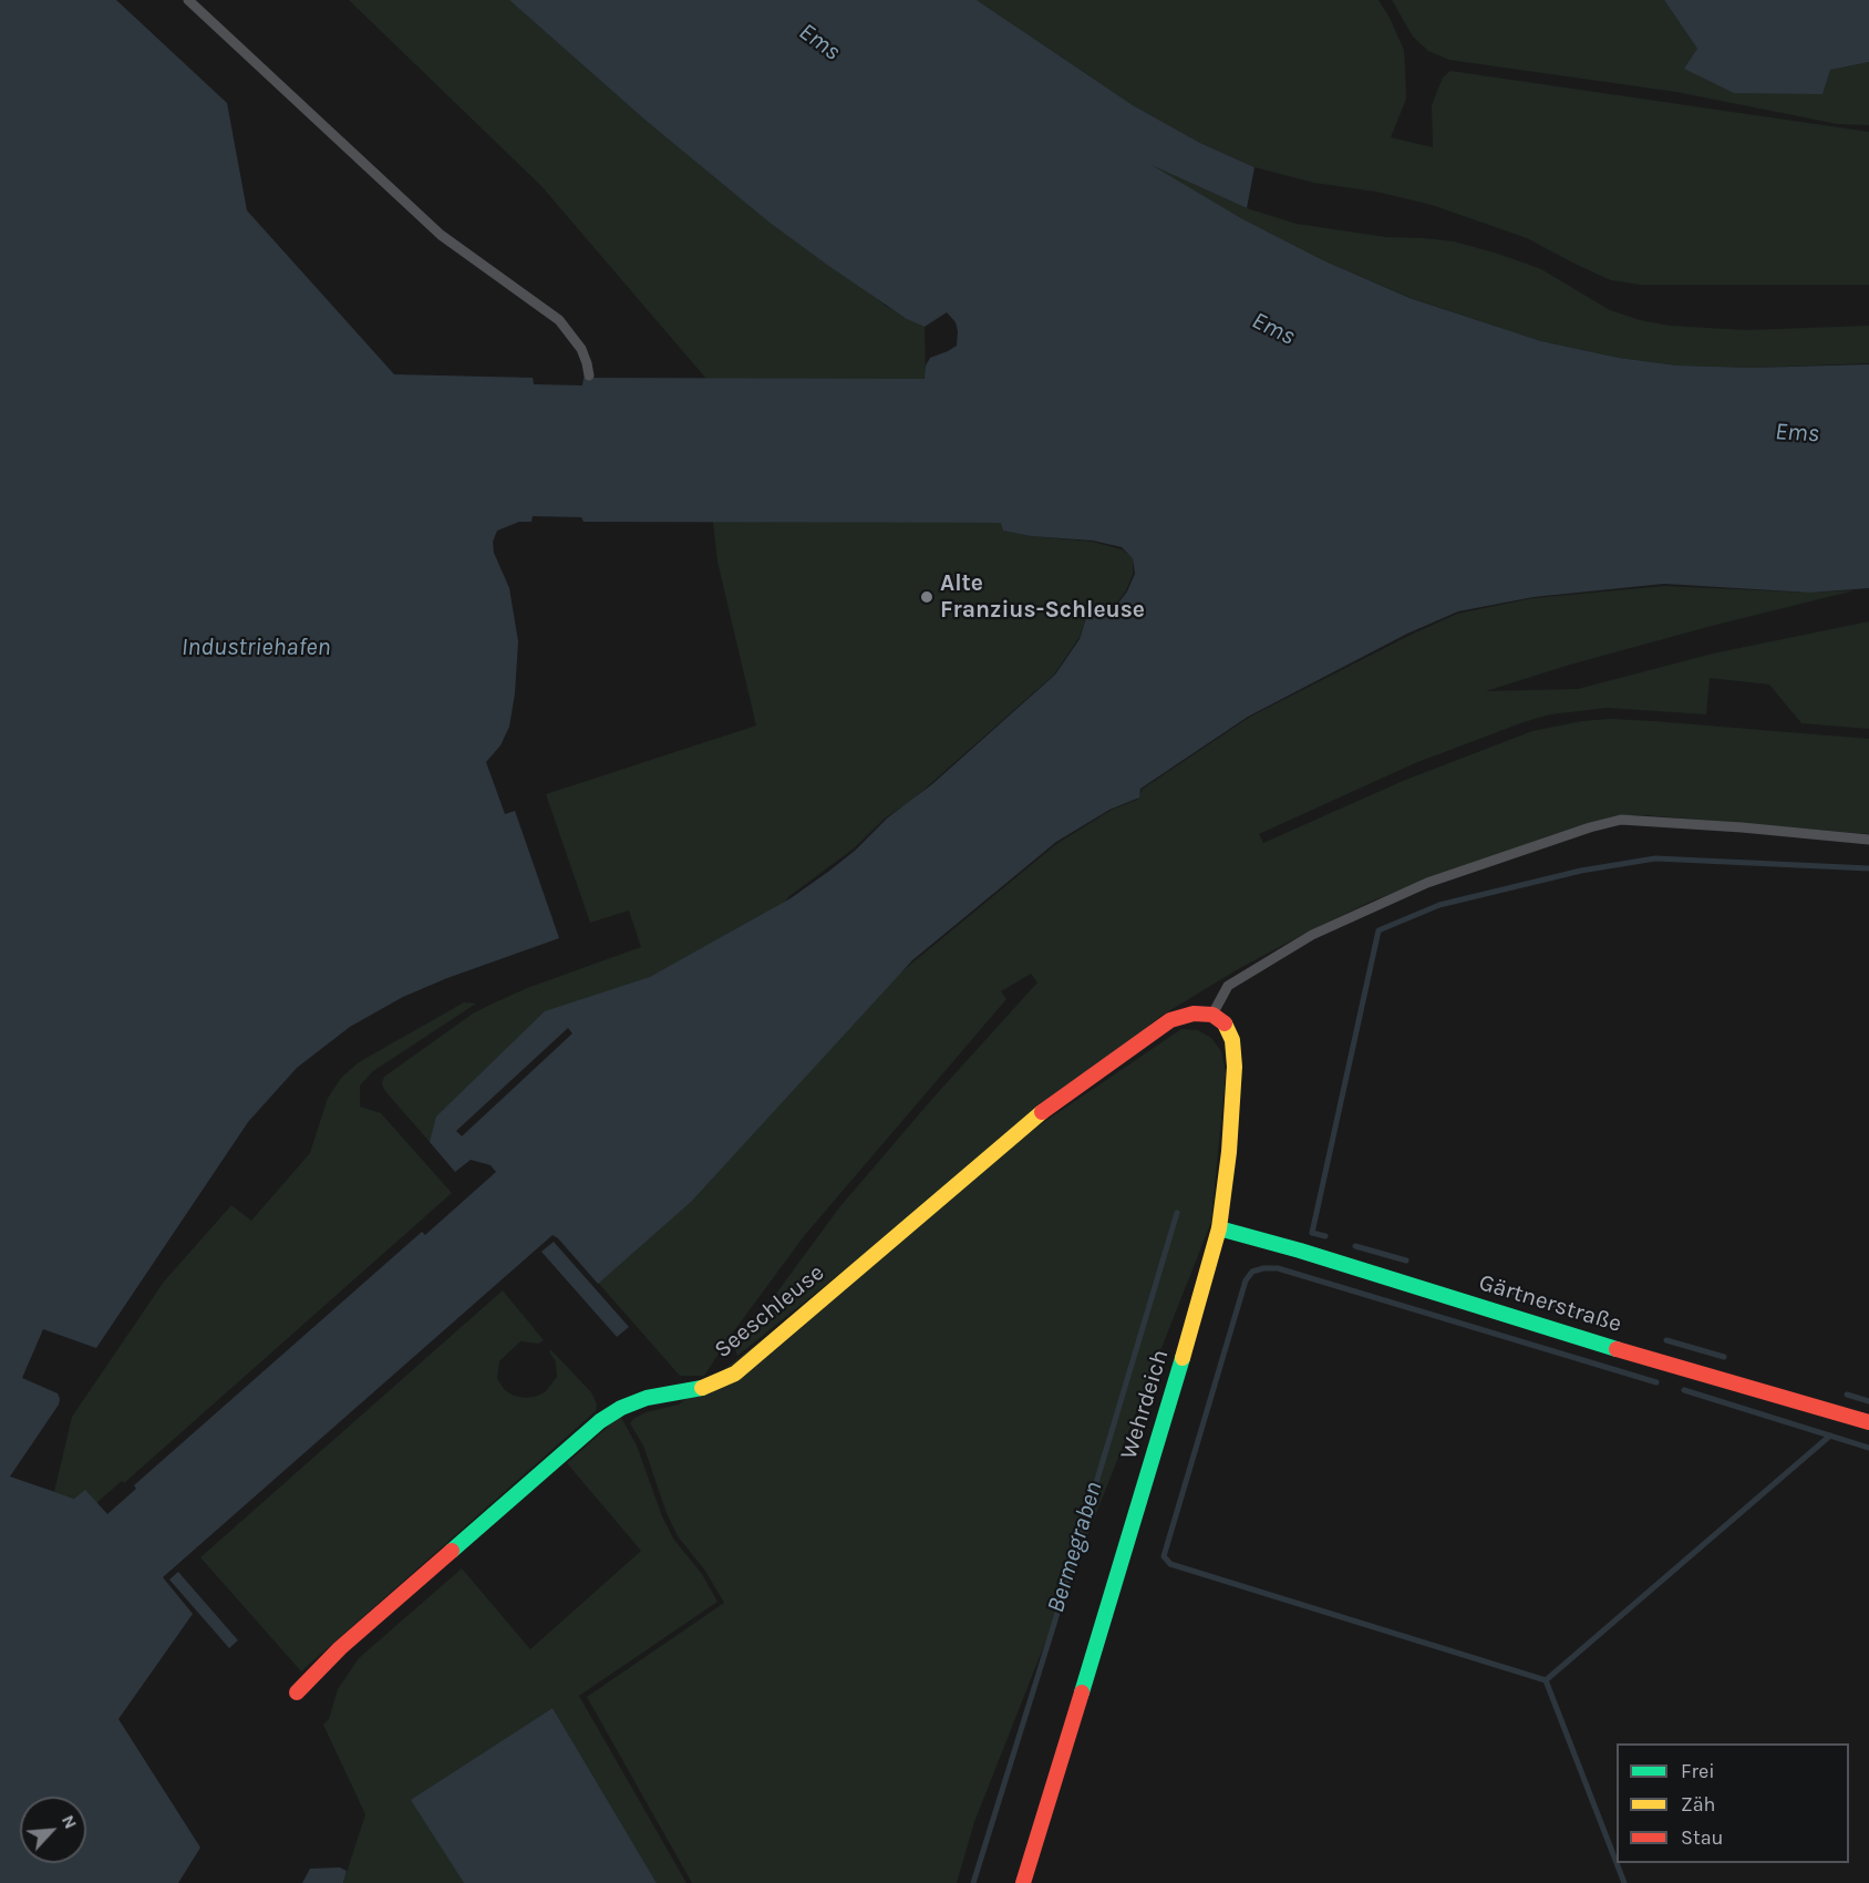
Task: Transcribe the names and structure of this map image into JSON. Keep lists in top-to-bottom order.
{
  "streets": {
    "street": ["Gärtnerstraße", "Seeschleuse", "Wehrdeich"]
  },
  "crossings": [
    ["Gärtnerstraße", "Wehrdeich"],
    ["Seeschleuse", "Wehrdeich"]
  ],
  "water": ["Ems", "Industriehafen", "Bermegraben"],
  "places": ["Alte Franzius-Schleuse"],
  "legend": ["Frei", "Zäh", "Stau"],
  "north": "top right"
}
